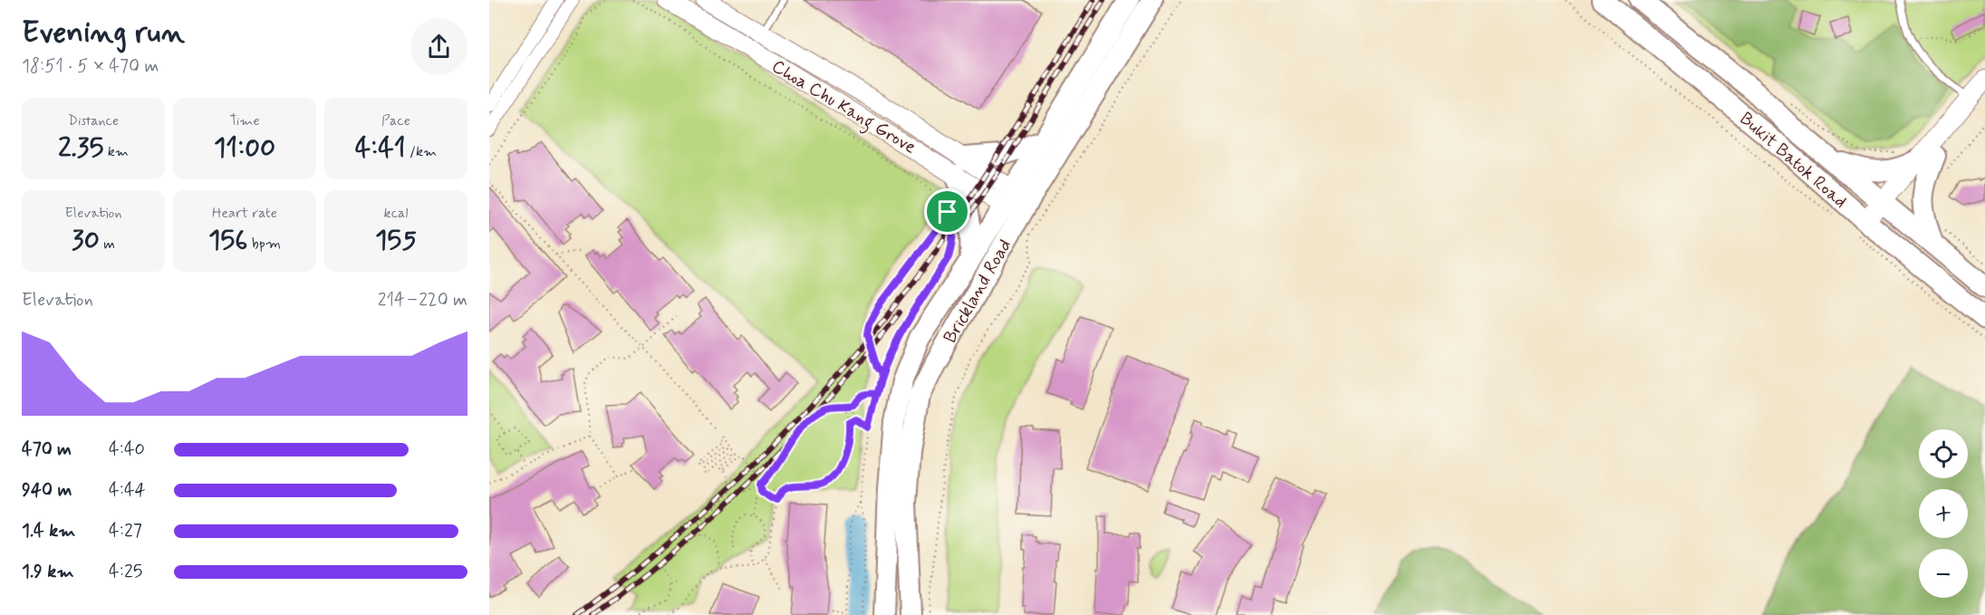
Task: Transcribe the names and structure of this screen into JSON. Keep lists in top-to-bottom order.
{
  "streets": {
    "main road": ["Bukit Batok Road", "Brickland Road"],
    "street": ["Choa Chu Kang Grove"]
  },
  "crossings": [
    ["Choa Chu Kang Grove", "Brickland Road"]
  ],
  "page": {
    "heading": ["Evening run", "18:51 · 5 × 470 m"],
    "stats": [
      ["Distance", "2.35 km"],
      ["Time", "11:00"],
      ["Pace", "4:41 /km"],
      ["Elevation", "30 m"],
      ["Heart rate", "156 bpm"],
      ["kcal", "155"]
    ],
    "chart": ["Elevation", "214–220 m"],
    "list": [
      {
        "name": "470 m",
        "note": "4:40"
      },
      {
        "name": "940 m",
        "note": "4:44"
      },
      {
        "name": "1.4 km",
        "note": "4:27"
      },
      {
        "name": "1.9 km",
        "note": "4:25"
      }
    ],
    "map_buttons": ["+", "−"]
  }
}
